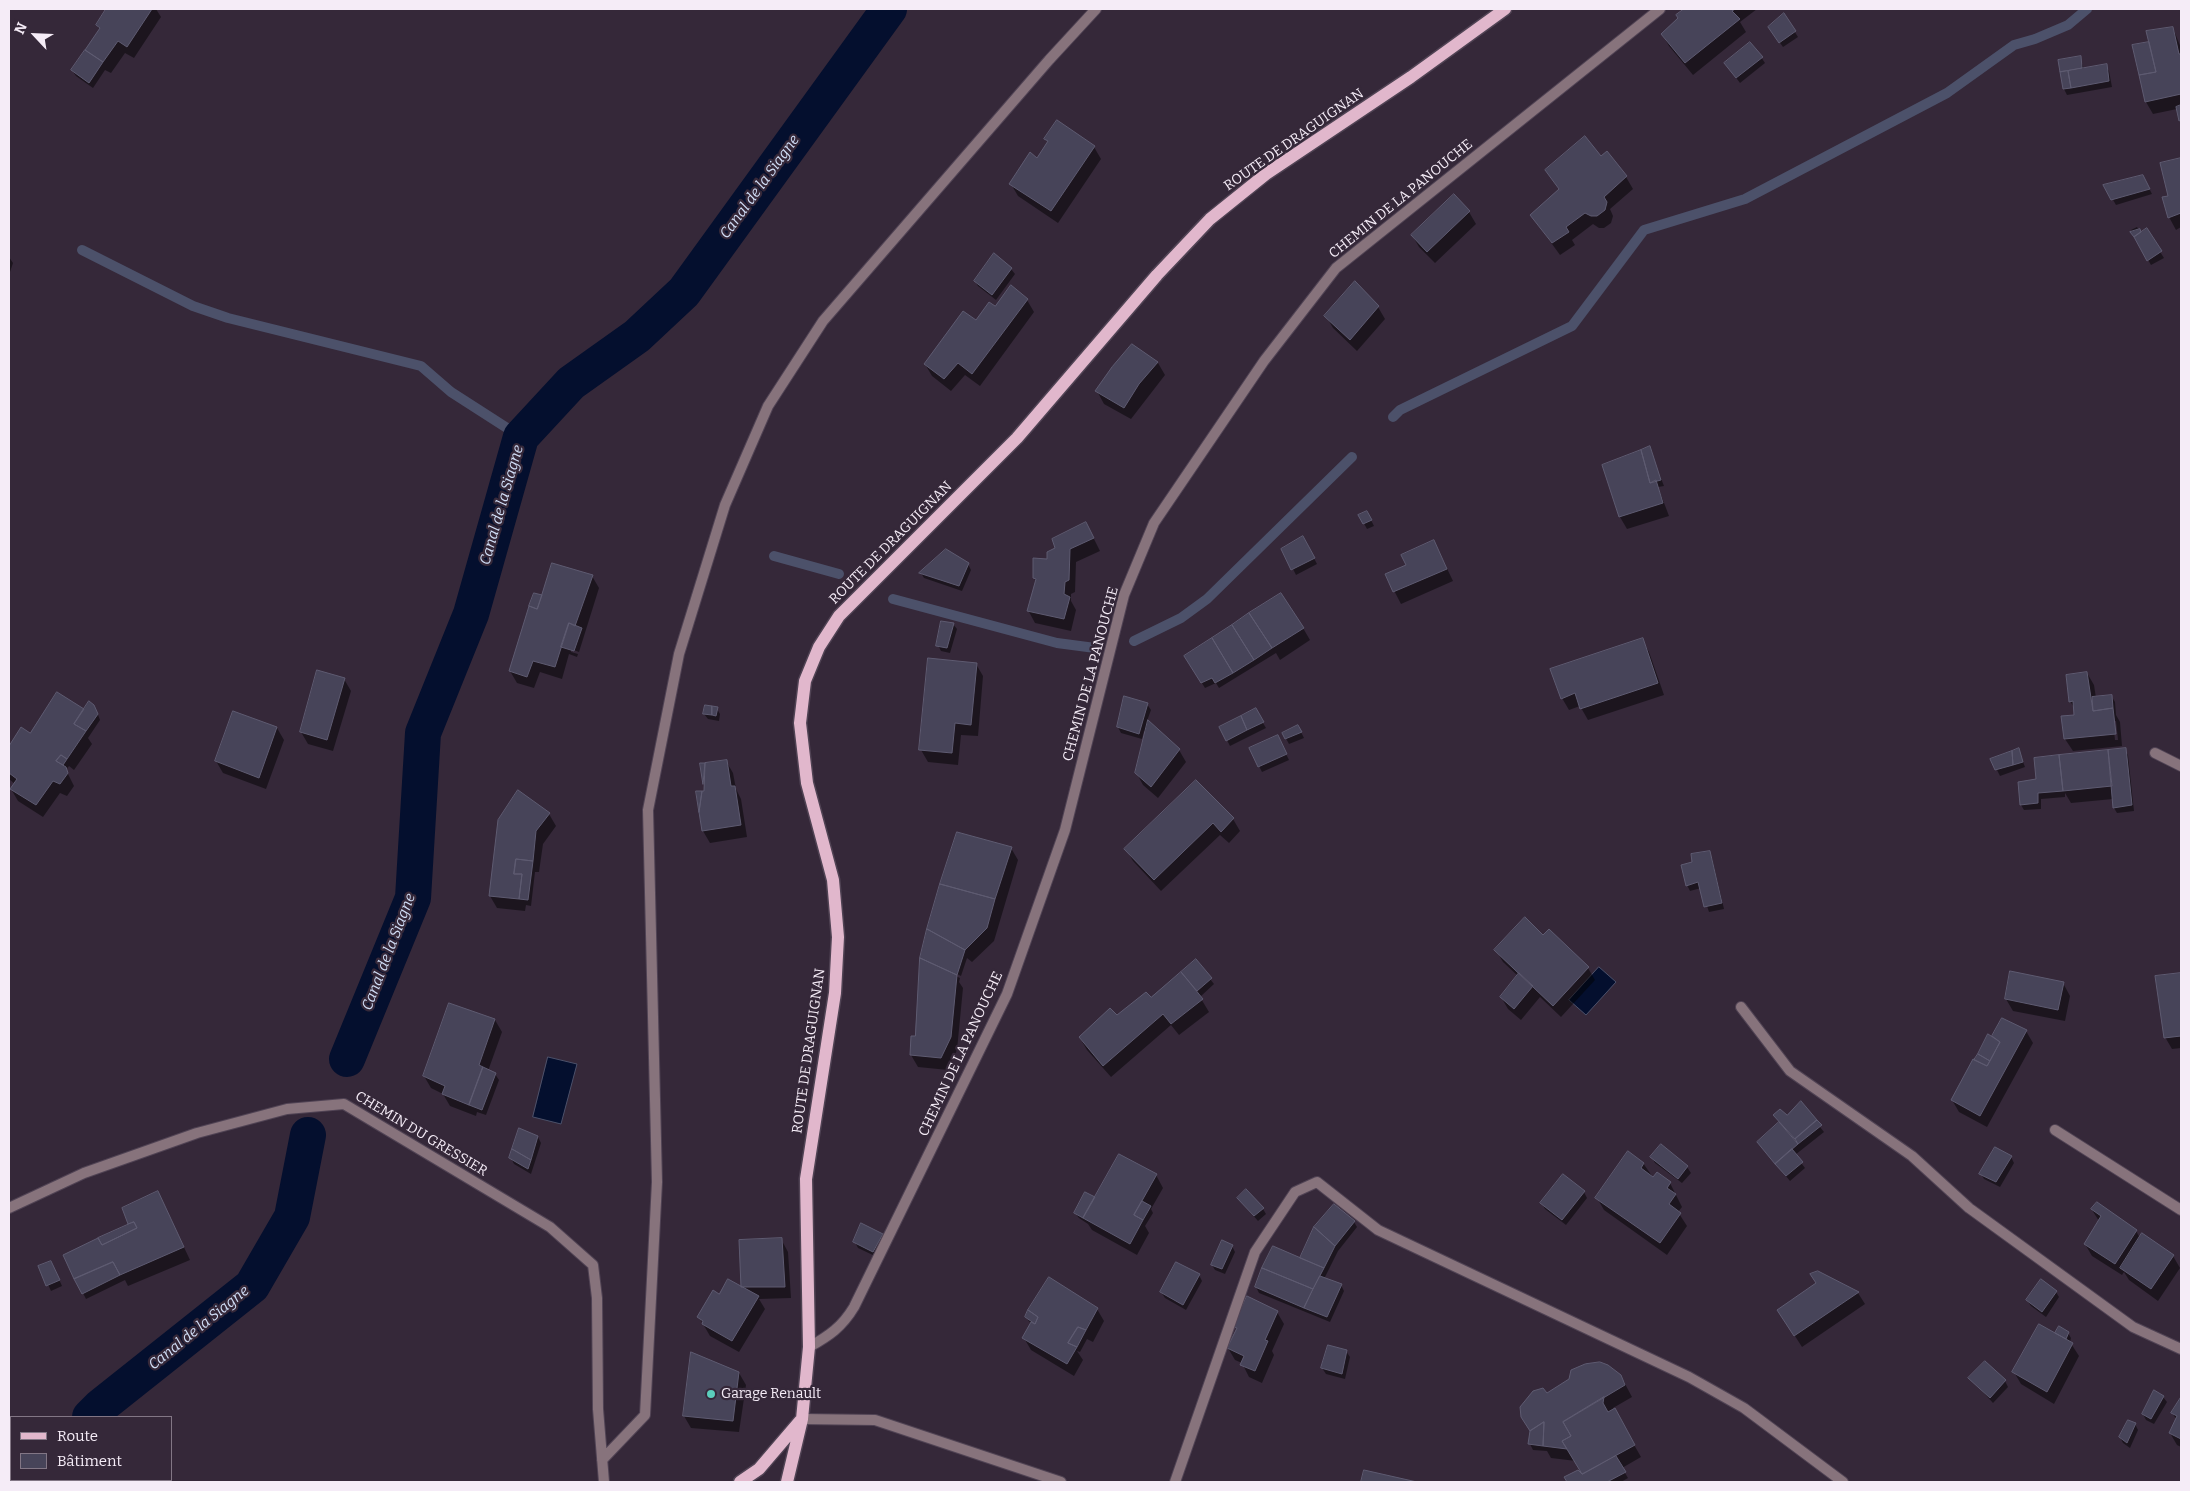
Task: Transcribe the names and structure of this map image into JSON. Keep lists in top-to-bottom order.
{
  "streets": {
    "main road": ["ROUTE DE DRAGUIGNAN"],
    "street": ["CHEMIN DE LA PANOUCHE", "CHEMIN DU GRESSIER"]
  },
  "crossings": [
    ["ROUTE DE DRAGUIGNAN", "CHEMIN DE LA PANOUCHE"]
  ],
  "water": ["Canal de la Siagne"],
  "places": ["Garage Renault"],
  "legend": ["Route", "Bâtiment"],
  "north": "top left"
}
